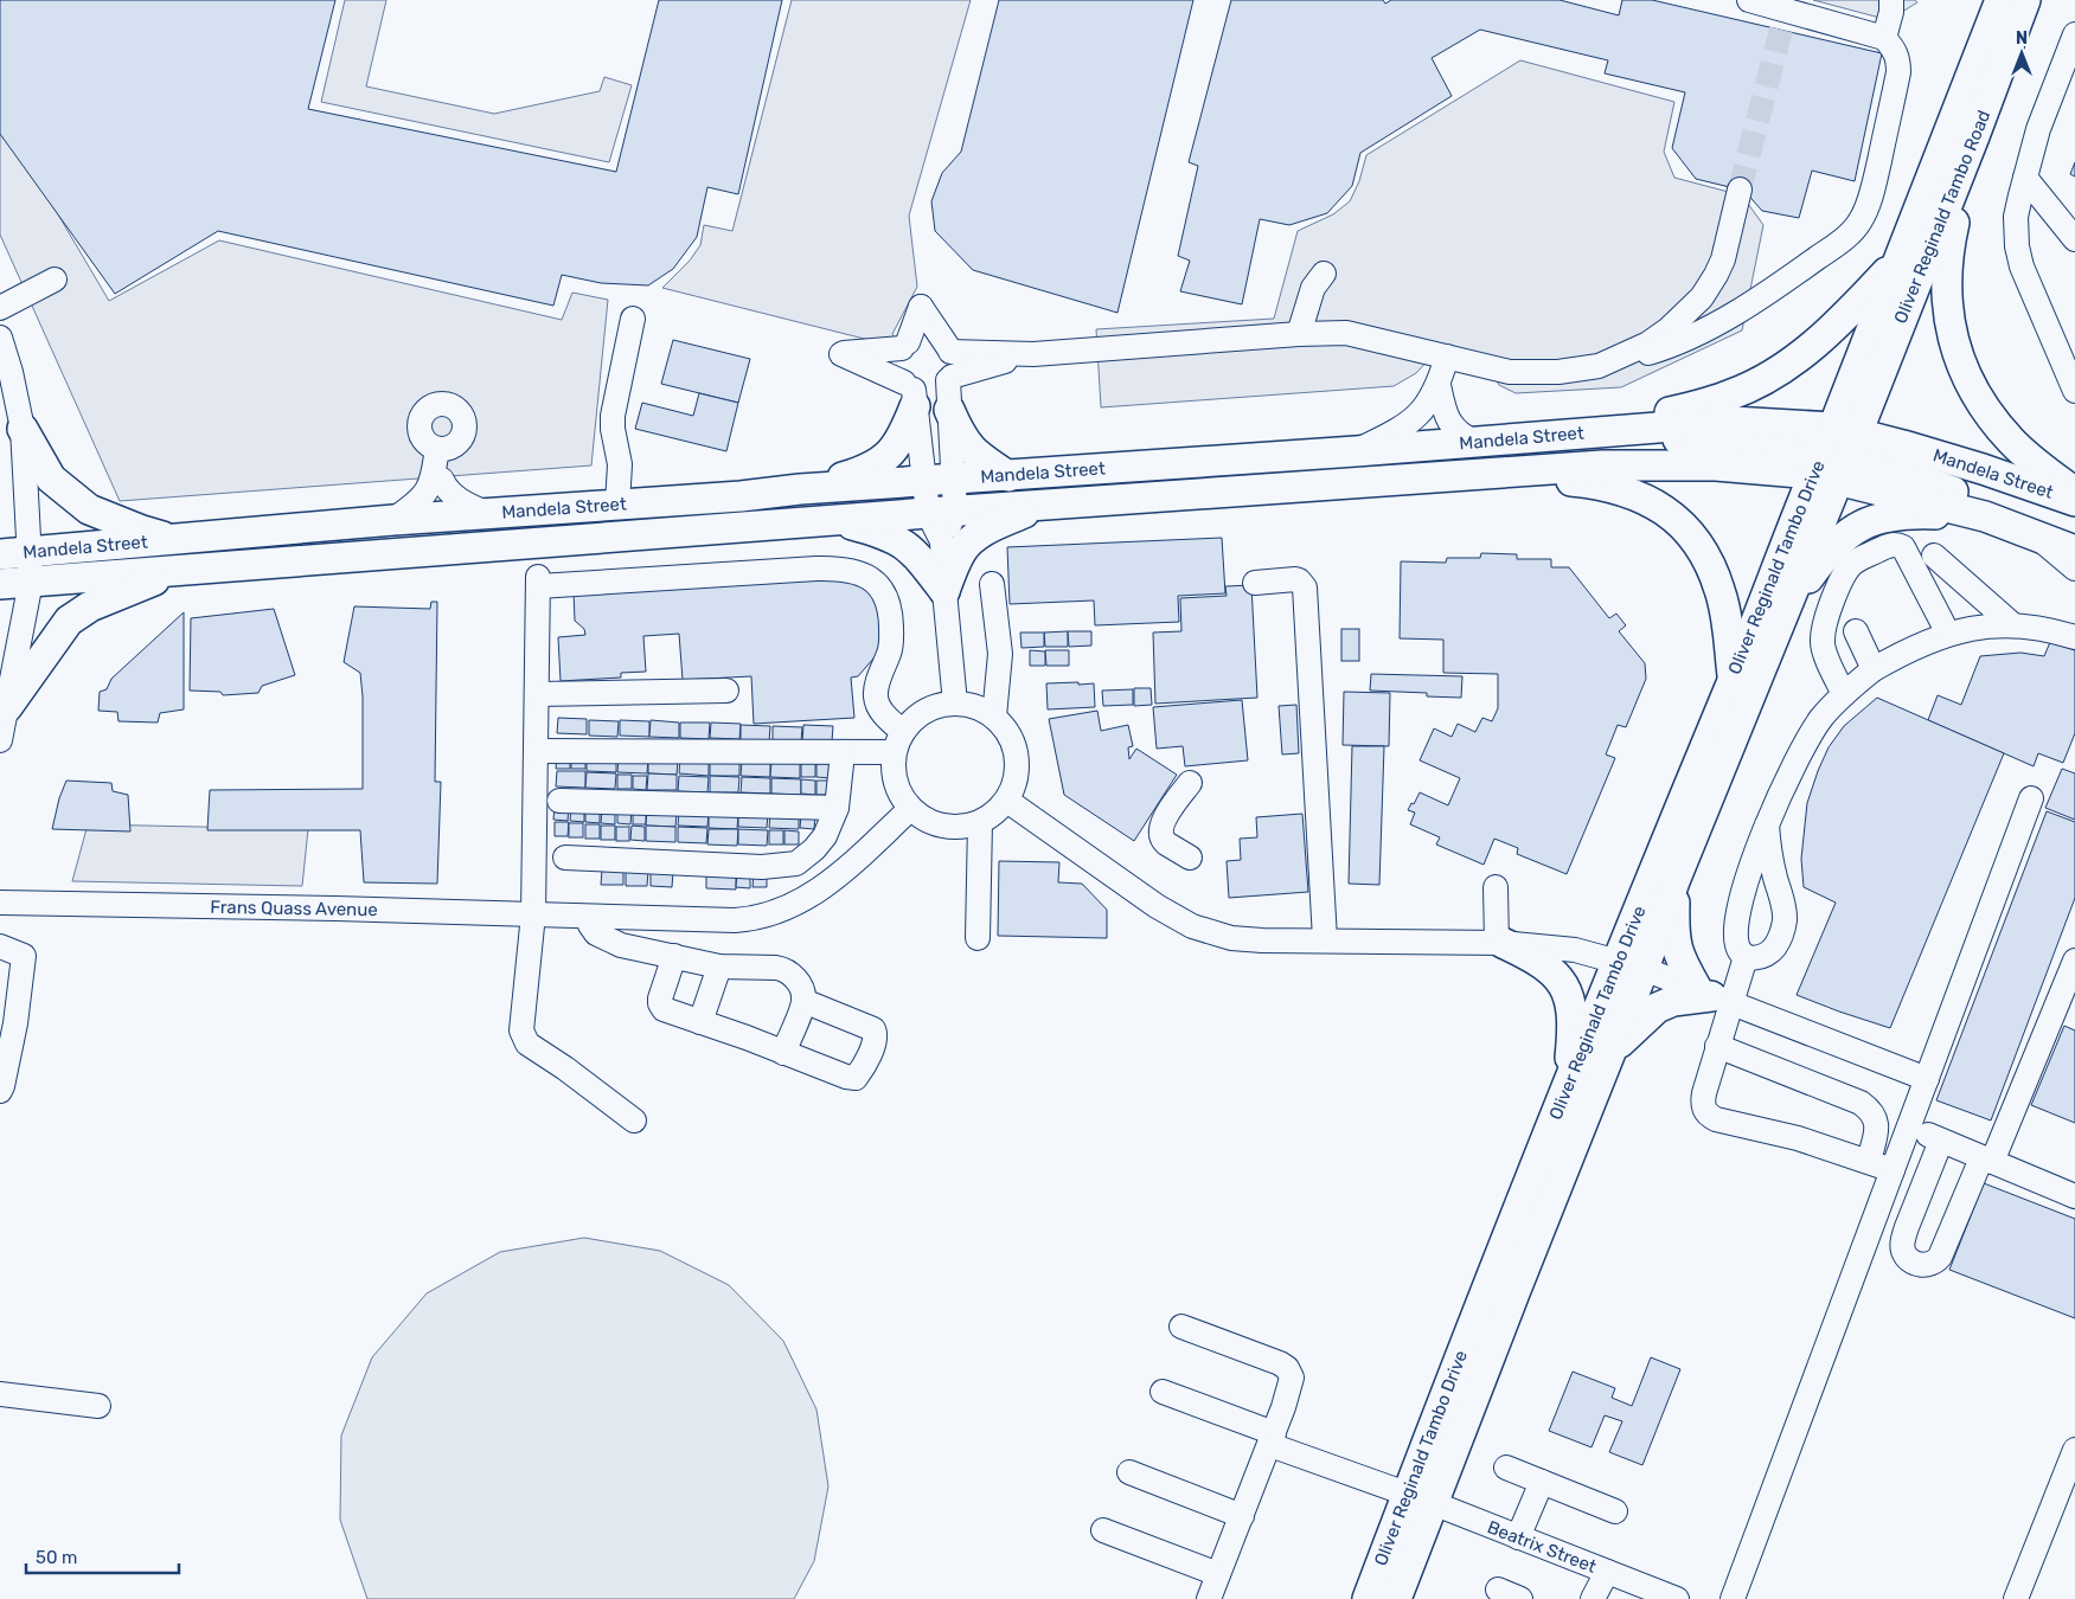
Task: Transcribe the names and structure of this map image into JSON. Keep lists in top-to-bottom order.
{
  "streets": {
    "main road": ["Oliver Reginald Tambo Road", "Mandela Street", "Oliver Reginald Tambo Drive"],
    "street": ["Frans Quass Avenue", "Beatrix Street"]
  },
  "crossings": [
    ["Oliver Reginald Tambo Road", "Mandela Street"],
    ["Oliver Reginald Tambo Road", "Oliver Reginald Tambo Drive"],
    ["Mandela Street", "Oliver Reginald Tambo Drive"],
    ["Oliver Reginald Tambo Drive", "Beatrix Street"]
  ],
  "scale_bar": "50 m",
  "north": "top"
}
